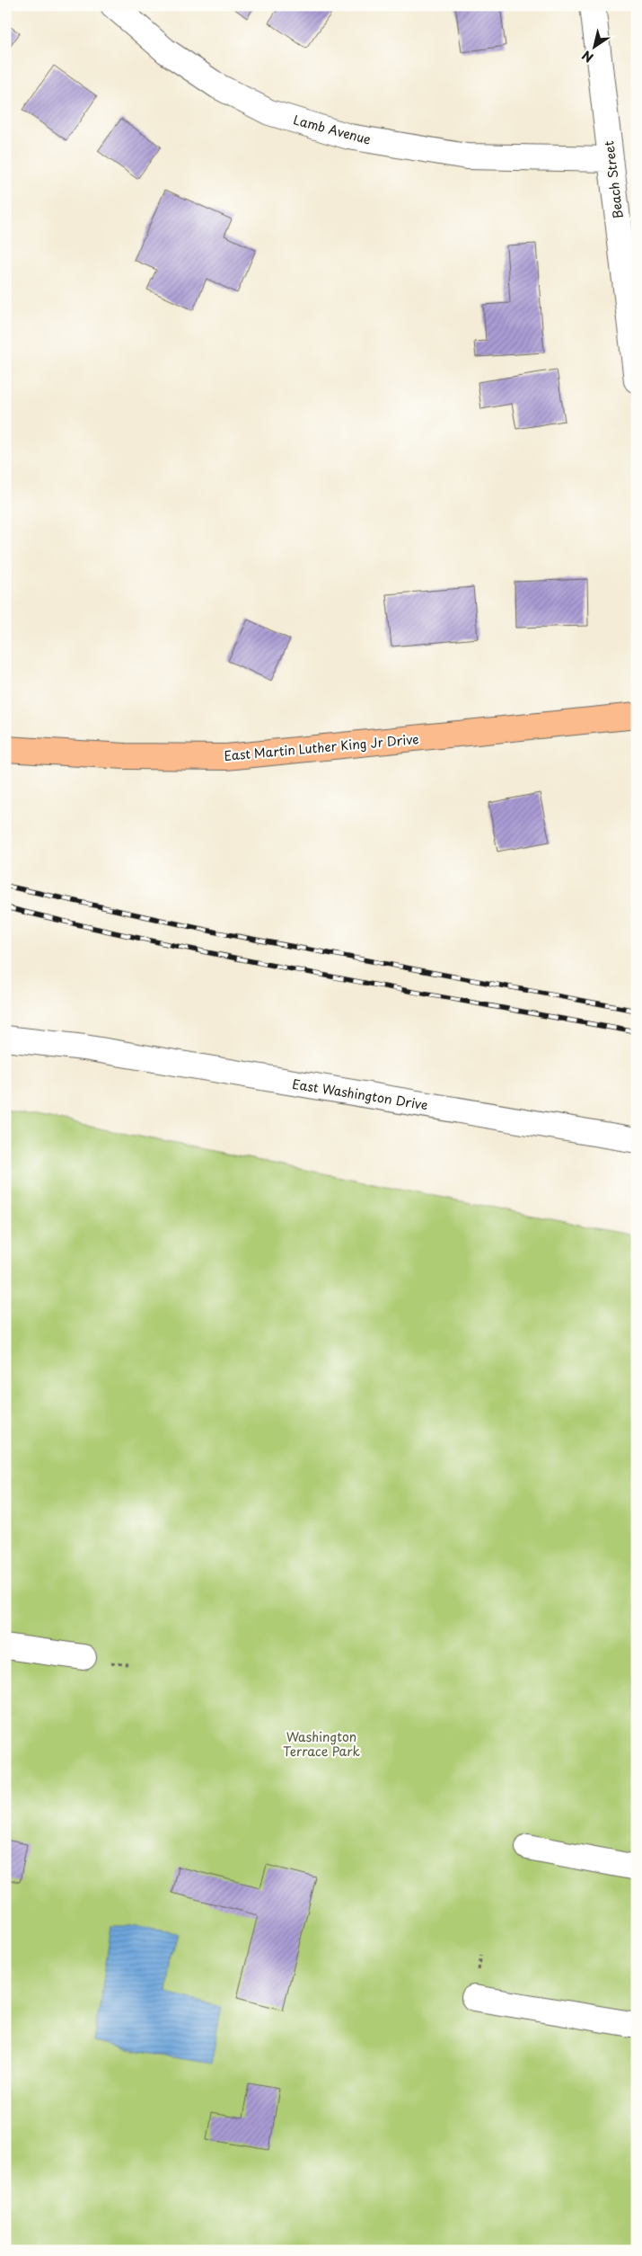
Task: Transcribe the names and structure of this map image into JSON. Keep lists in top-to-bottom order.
{
  "streets": {
    "main road": ["East Martin Luther King Jr Drive"],
    "street": ["Lamb Avenue", "Beach Street", "East Washington Drive"]
  },
  "crossings": [
    ["Lamb Avenue", "Beach Street"]
  ],
  "parks": ["Washington Terrace Park"],
  "north": "bottom left"
}
